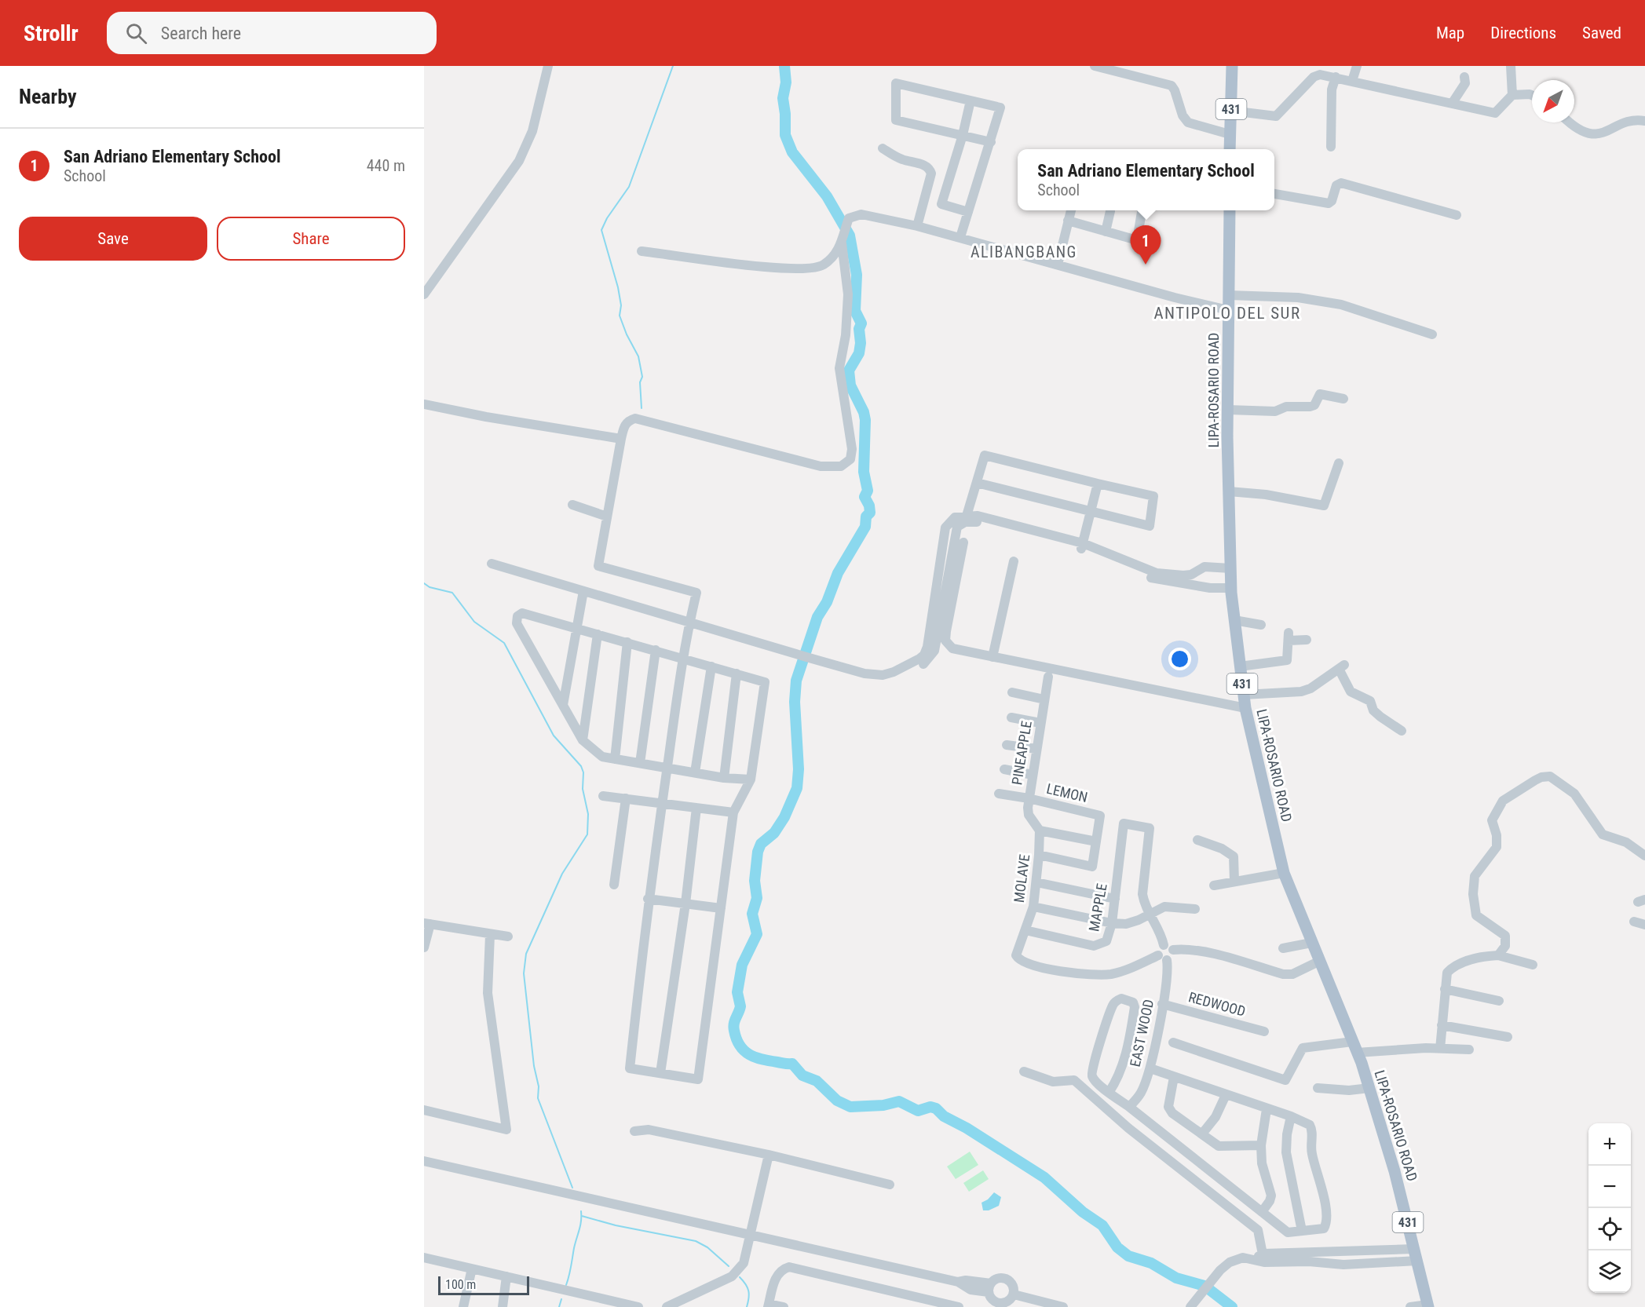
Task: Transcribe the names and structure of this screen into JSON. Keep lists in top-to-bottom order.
{
  "streets": {
    "main road": ["431", "LIPA-ROSARIO ROAD"],
    "street": [
      "PINEAPPLE",
      "LEMON",
      "MOLAVE",
      "MAPPLE",
      "REDWOOD",
      "EAST WOOD"
    ]
  },
  "crossings": [
    ["PINEAPPLE", "LEMON"],
    ["PINEAPPLE", "MOLAVE"],
    ["MOLAVE", "MAPPLE"],
    ["MOLAVE", "EAST WOOD"],
    ["REDWOOD", "EAST WOOD"]
  ],
  "districts": ["ALIBANGBANG", "ANTIPOLO DEL SUR"],
  "scale_bar": "100 m",
  "north": "bottom left",
  "page": {
    "header": "Strollr",
    "search": "Search here",
    "nav": ["Map", "Directions", "Saved"],
    "heading": "Nearby",
    "list": [
      {
        "mark": "1",
        "name": "San Adriano Elementary School",
        "note": "School",
        "value": "440 m"
      }
    ],
    "popup": ["San Adriano Elementary School", "School"],
    "buttons": ["Save", "Share"],
    "pins": "1",
    "map_buttons": ["+", "−"],
    "scale": "100 m"
  }
}
